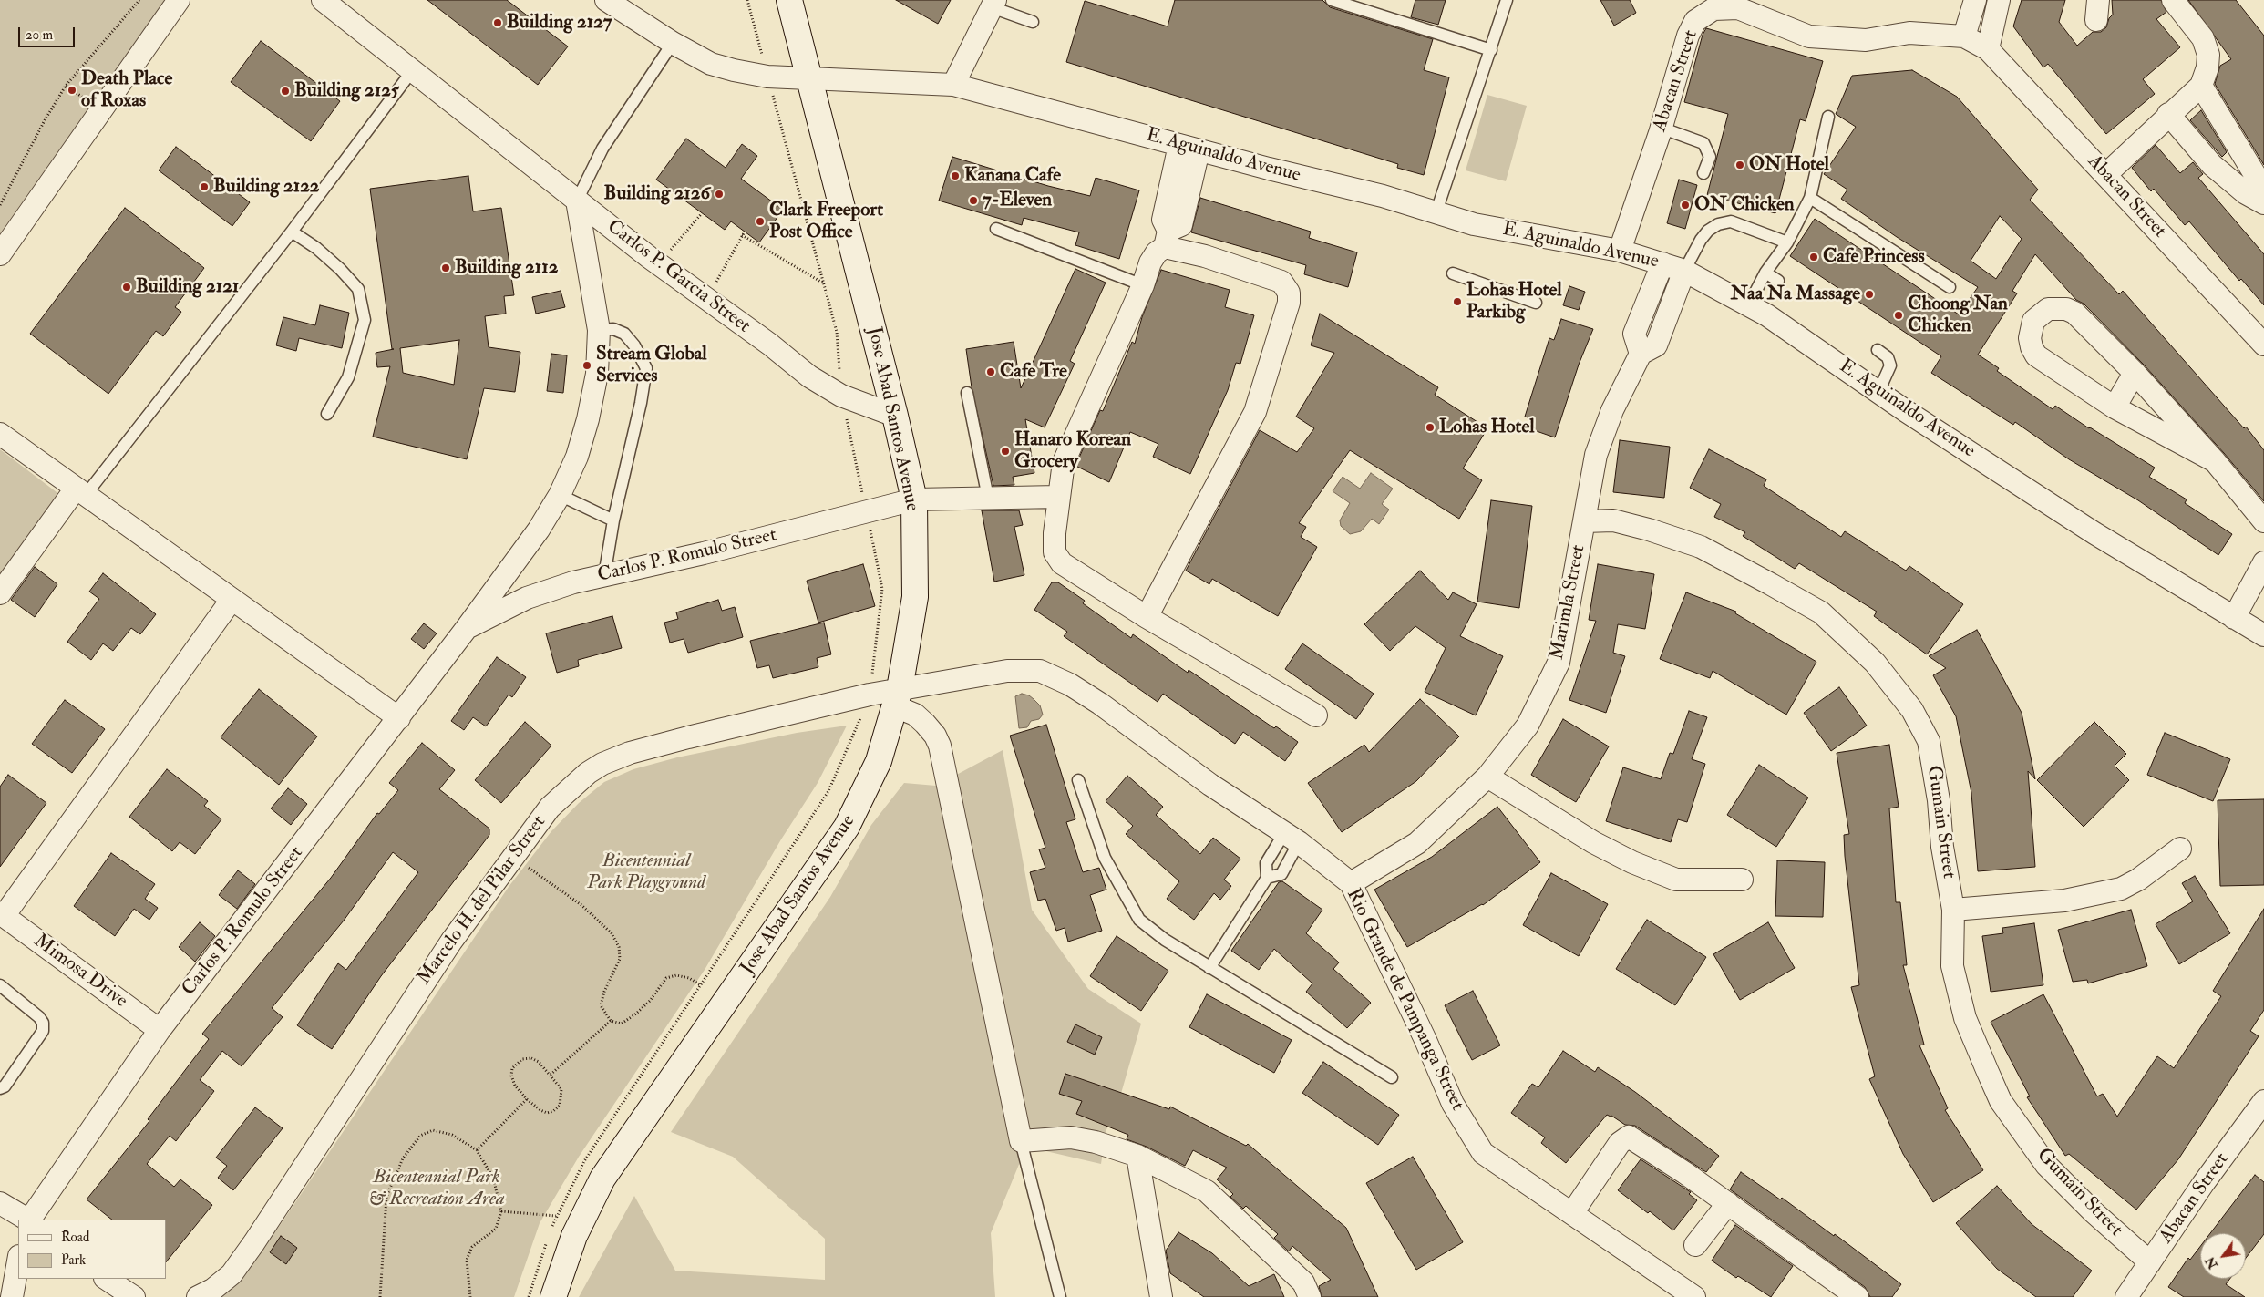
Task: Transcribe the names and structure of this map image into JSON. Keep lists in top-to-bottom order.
{
  "streets": {
    "main road": ["Jose Abad Santos Avenue"],
    "street": [
      "Abacan Street",
      "E. Aguinaldo Avenue",
      "Carlos P. Garcia Street",
      "Carlos P. Romulo Street",
      "Marimla Street",
      "Gumain Street",
      "Marcelo H. del Pilar Street",
      "Mimosa Drive",
      "Rio Grande de Pampanga Street"
    ]
  },
  "crossings": [
    ["Abacan Street", "E. Aguinaldo Avenue"],
    ["Abacan Street", "Gumain Street"],
    ["E. Aguinaldo Avenue", "Jose Abad Santos Avenue"],
    ["E. Aguinaldo Avenue", "Marimla Street"],
    ["Carlos P. Garcia Street", "Jose Abad Santos Avenue"],
    ["Carlos P. Garcia Street", "Carlos P. Romulo Street"],
    ["Jose Abad Santos Avenue", "Carlos P. Romulo Street"],
    ["Jose Abad Santos Avenue", "Marcelo H. del Pilar Street"],
    ["Jose Abad Santos Avenue", "Rio Grande de Pampanga Street"],
    ["Carlos P. Romulo Street", "Mimosa Drive"],
    ["Marimla Street", "Gumain Street"],
    ["Marimla Street", "Rio Grande de Pampanga Street"],
    ["Marcelo H. del Pilar Street", "Rio Grande de Pampanga Street"]
  ],
  "parks": ["Bicentennial Park Playground", "Bicentennial Park & Recreation Area"],
  "places": [
    "Building 2127",
    "Death Place of Roxas",
    "Building 2125",
    "ON Hotel",
    "Kanana Cafe",
    "Building 2122",
    "Building 2126",
    "7-Eleven",
    "ON Chicken",
    "Clark Freeport Post Office",
    "Cafe Princess",
    "Building 2112",
    "Building 2121",
    "Naa Na Massage",
    "Lohas Hotel Parkibg",
    "Choong Nan Chicken",
    "Stream Global Services",
    "Cafe Tre",
    "Lohas Hotel",
    "Hanaro Korean Grocery"
  ],
  "legend": ["Road", "Park"],
  "scale_bar": "20 m",
  "north": "bottom left"
}
